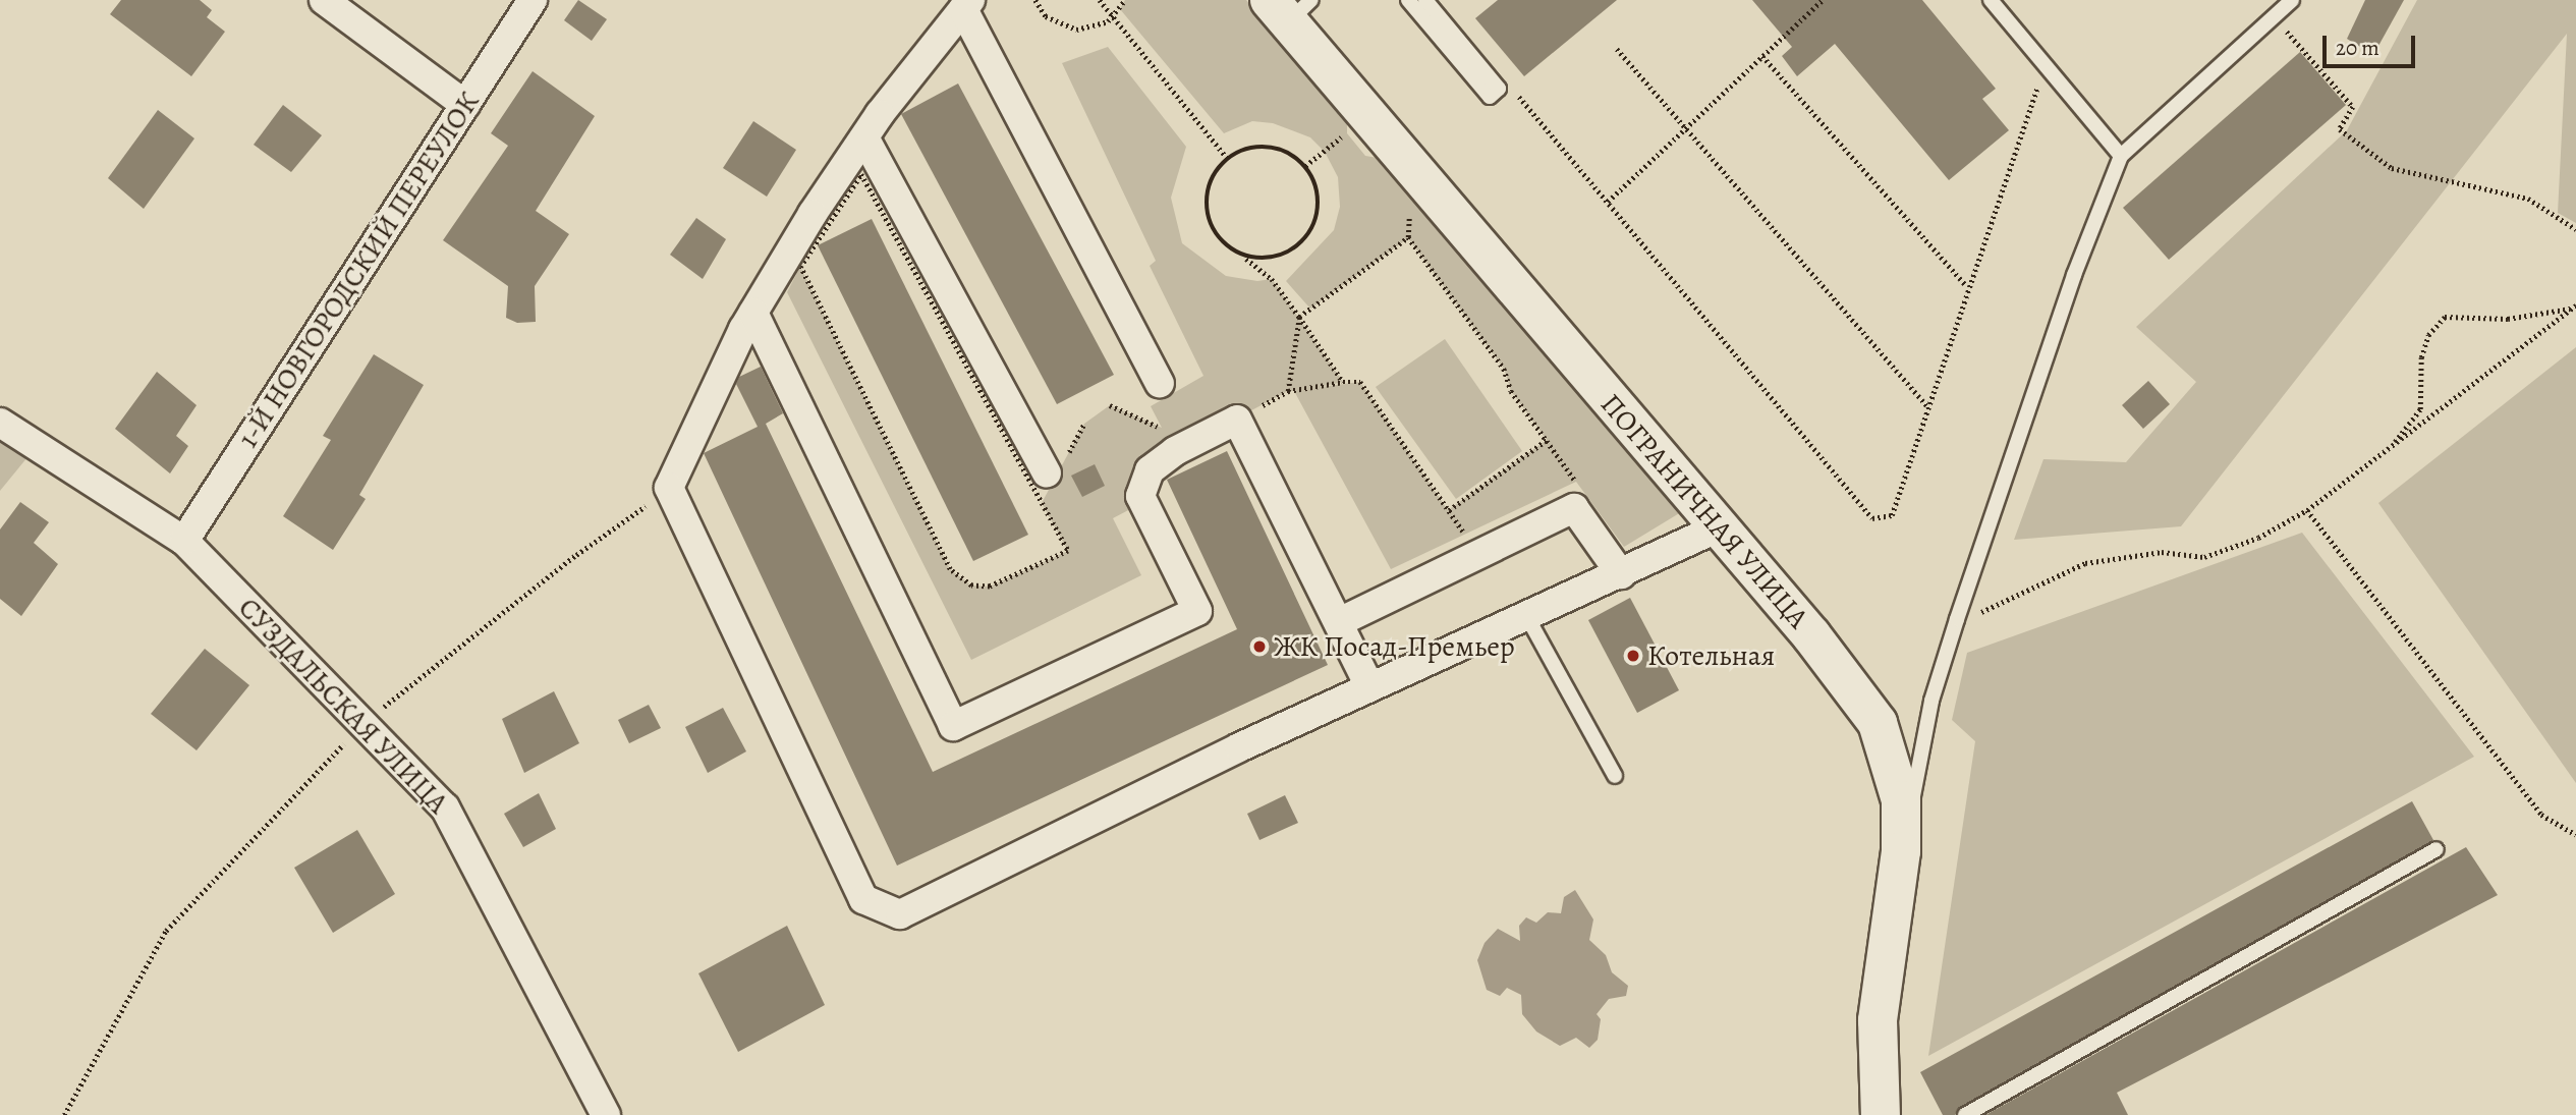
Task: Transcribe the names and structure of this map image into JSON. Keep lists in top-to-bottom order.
{
  "streets": {
    "street": ["1-Й НОВГОРОДСКИЙ ПЕРЕУЛОК", "ПОГРАНИЧНАЯ УЛИЦА", "СУЗДАЛЬСКАЯ УЛИЦА"]
  },
  "crossings": [
    ["1-Й НОВГОРОДСКИЙ ПЕРЕУЛОК", "СУЗДАЛЬСКАЯ УЛИЦА"]
  ],
  "places": ["ЖК Посад-Премьер", "Котельная"],
  "scale_bar": "20 m"
}
